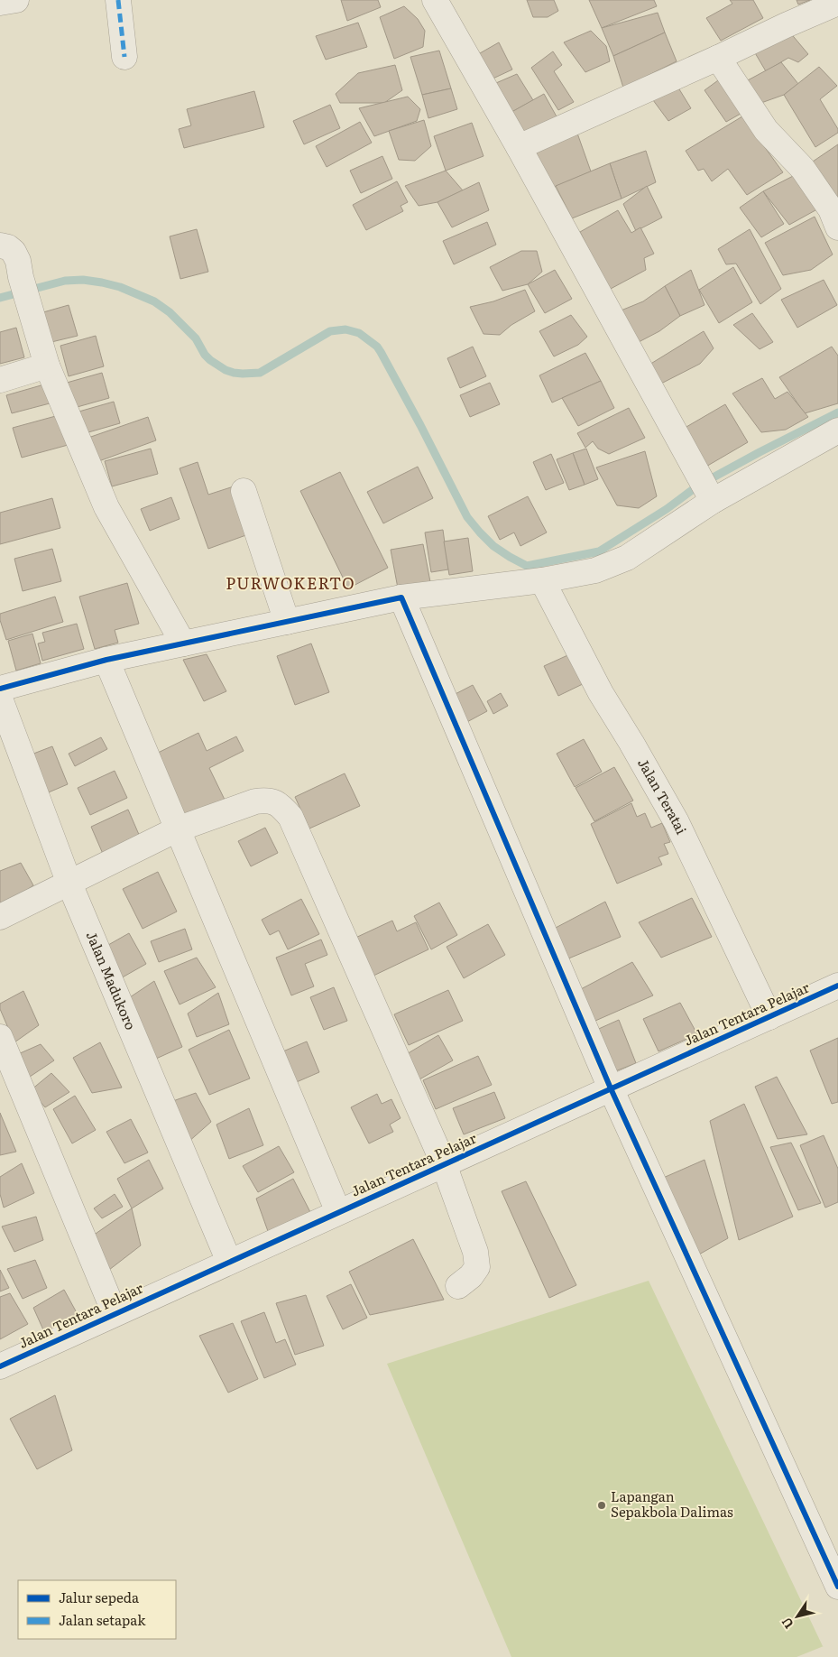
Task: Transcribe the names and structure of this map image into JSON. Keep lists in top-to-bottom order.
{
  "streets": {
    "street": ["Jalan Teratai", "Jalan Madukoro", "Jalan Tentara Pelajar"]
  },
  "crossings": [
    ["Jalan Teratai", "Jalan Tentara Pelajar"],
    ["Jalan Madukoro", "Jalan Tentara Pelajar"]
  ],
  "districts": ["PURWOKERTO"],
  "places": ["Lapangan Sepakbola Dalimas"],
  "legend": ["Jalur sepeda", "Jalan setapak"],
  "north": "bottom left"
}
